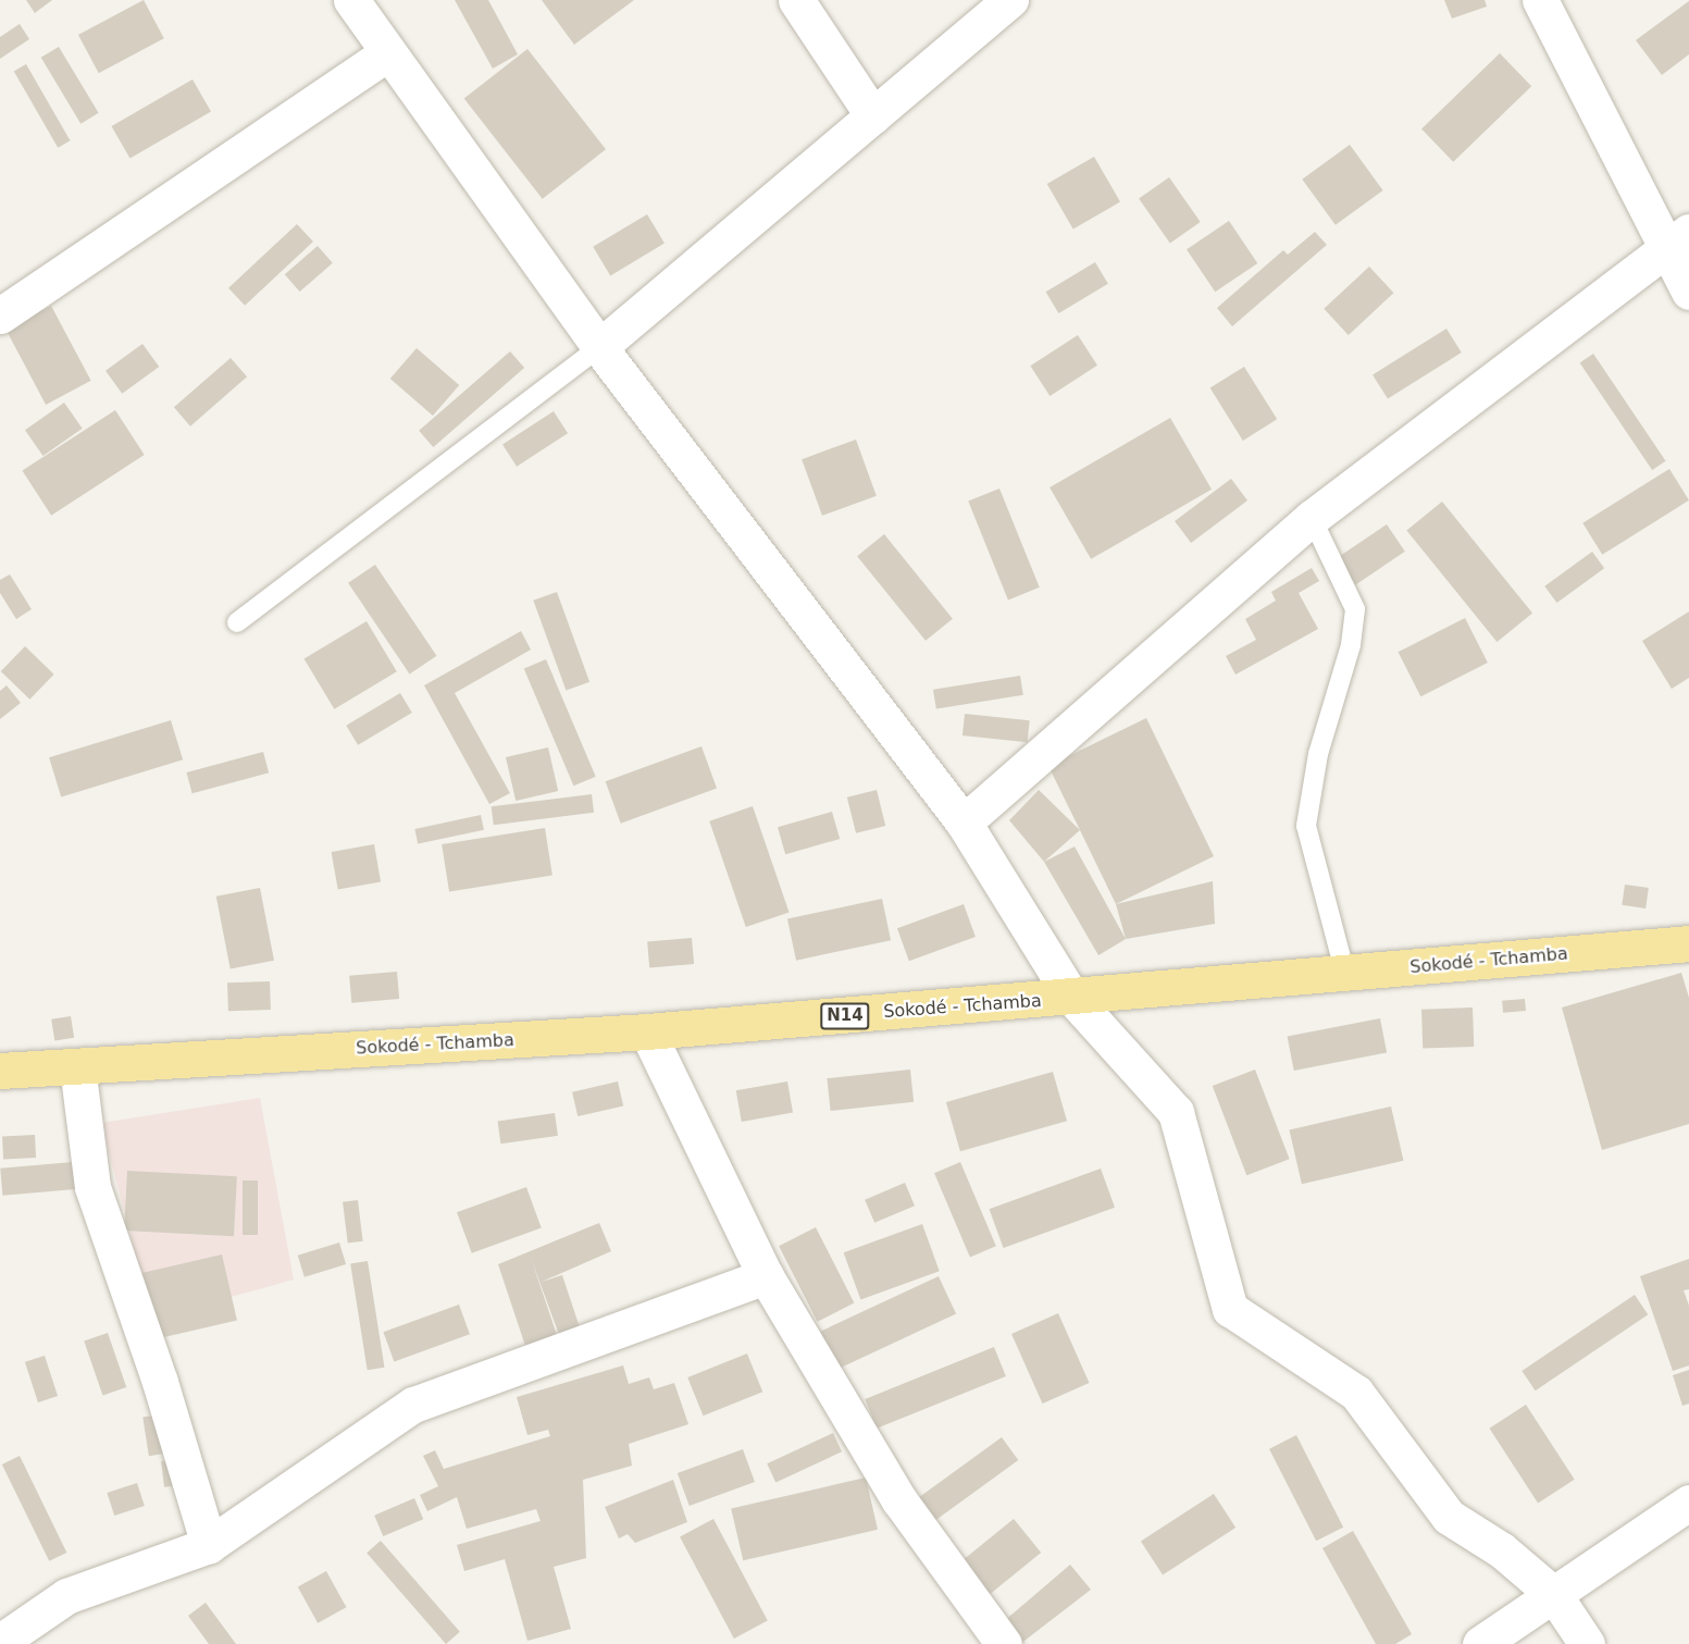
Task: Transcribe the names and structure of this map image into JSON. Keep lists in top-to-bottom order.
{
  "streets": {
    "main road": ["Sokodé - Tchamba", "N14"]
  }
}
